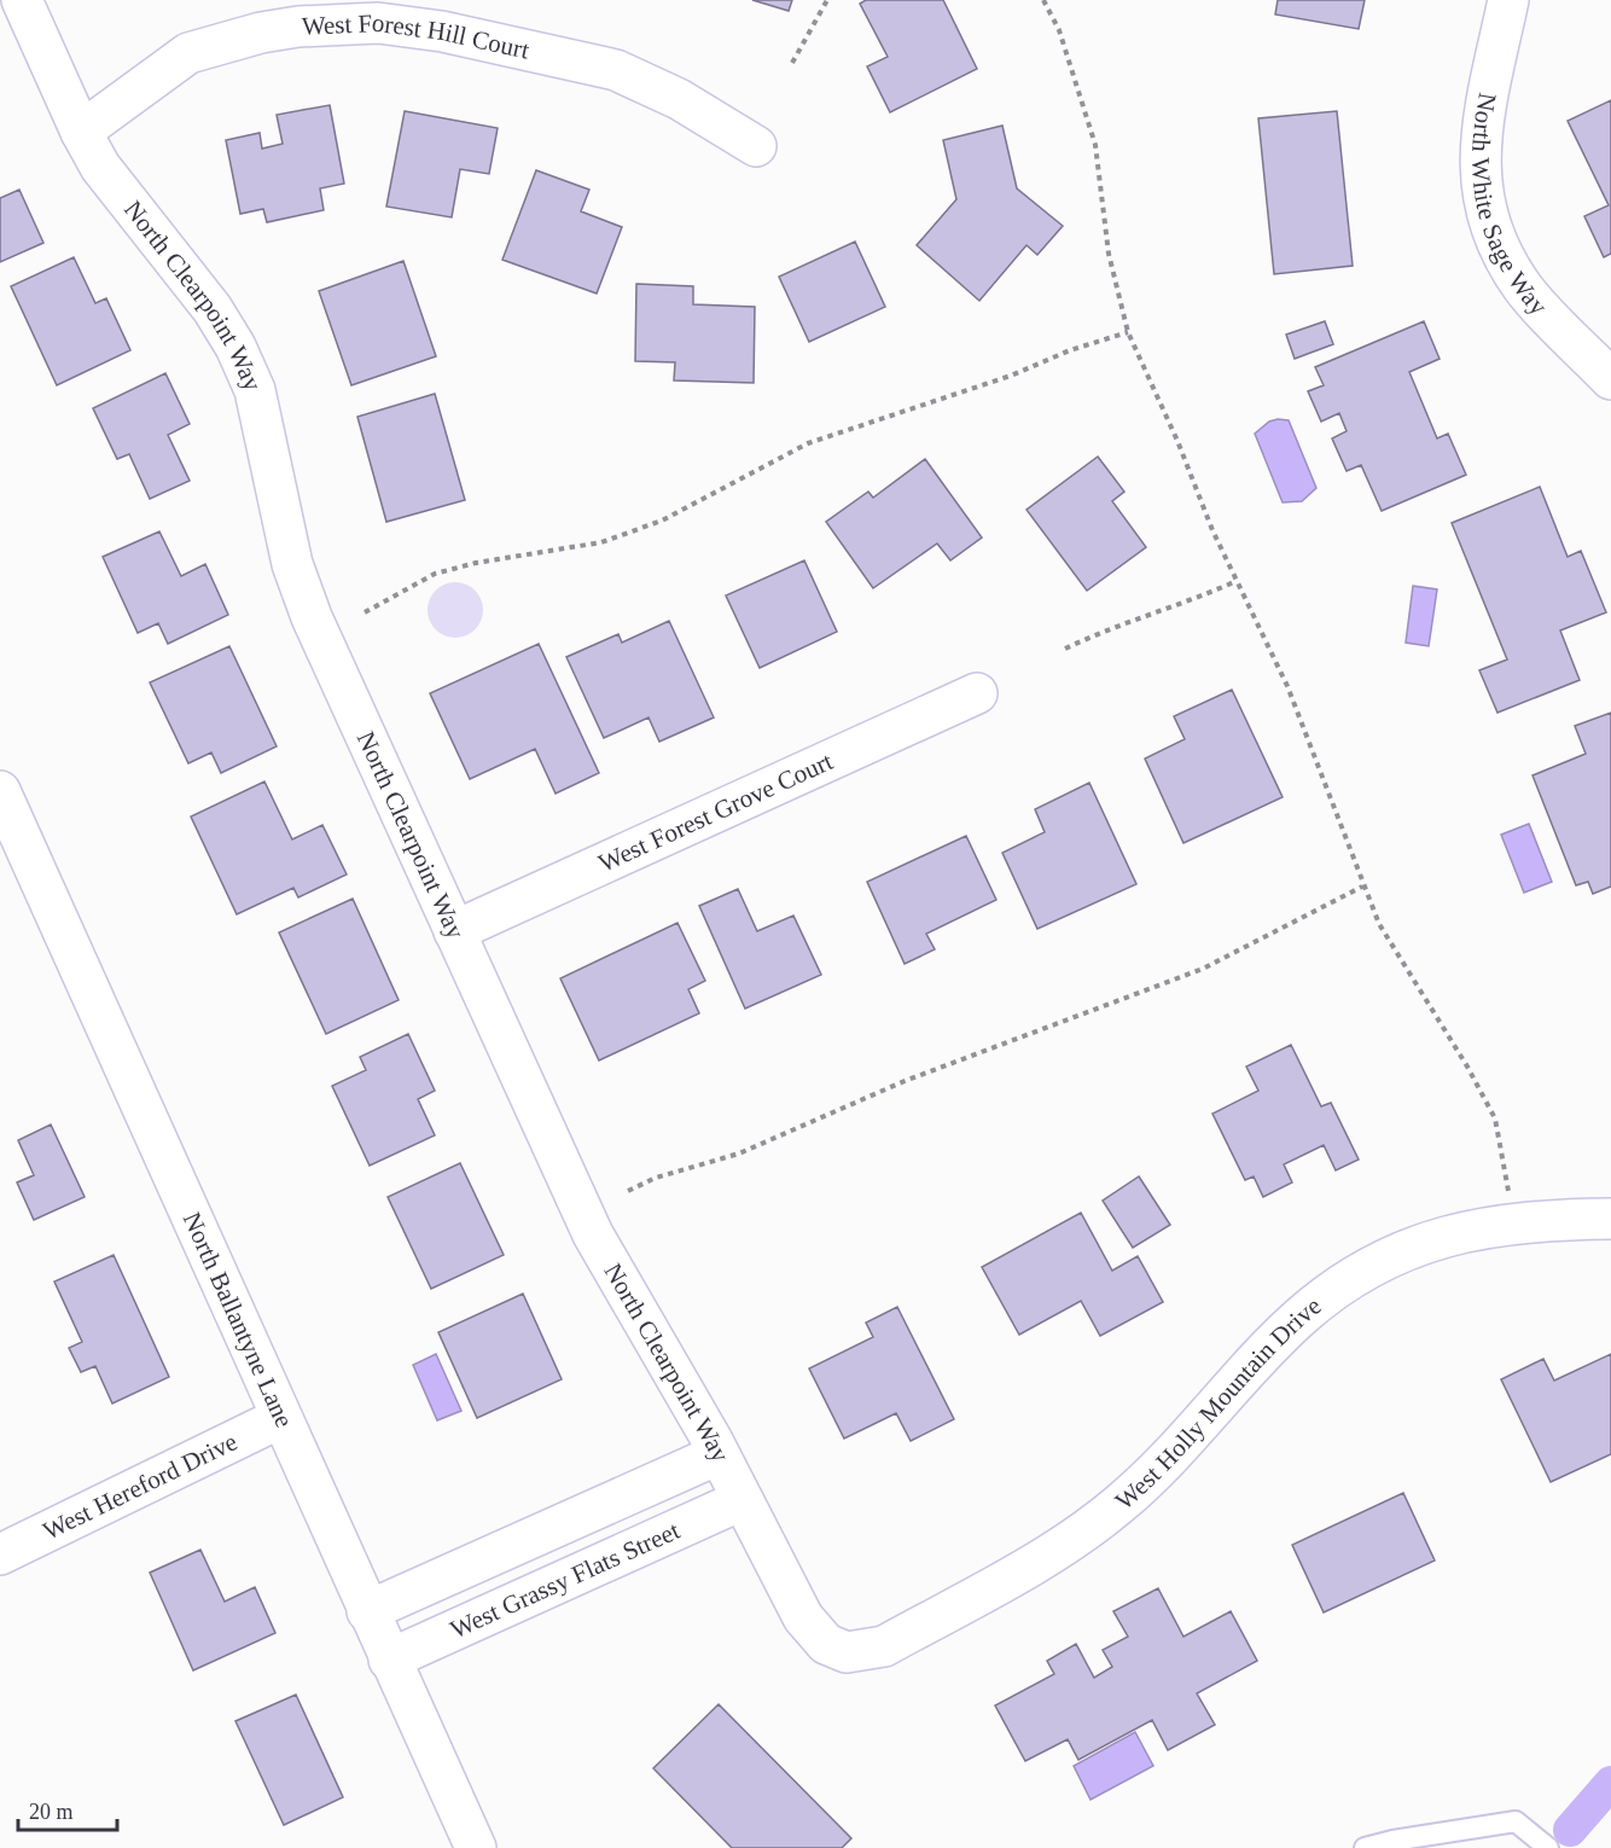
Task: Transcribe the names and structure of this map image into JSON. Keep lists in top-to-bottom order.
{
  "streets": {
    "street": [
      "West Forest Hill Court",
      "North White Sage Way",
      "North Clearpoint Way",
      "West Forest Grove Court",
      "North Ballantyne Lane",
      "West Holly Mountain Drive",
      "West Hereford Drive",
      "West Grassy Flats Street"
    ]
  },
  "crossings": [
    ["West Forest Hill Court", "North Clearpoint Way"],
    ["North Clearpoint Way", "West Forest Grove Court"],
    ["North Clearpoint Way", "West Holly Mountain Drive"],
    ["North Clearpoint Way", "West Grassy Flats Street"],
    ["North Ballantyne Lane", "West Hereford Drive"],
    ["North Ballantyne Lane", "West Grassy Flats Street"]
  ],
  "scale_bar": "20 m"
}
